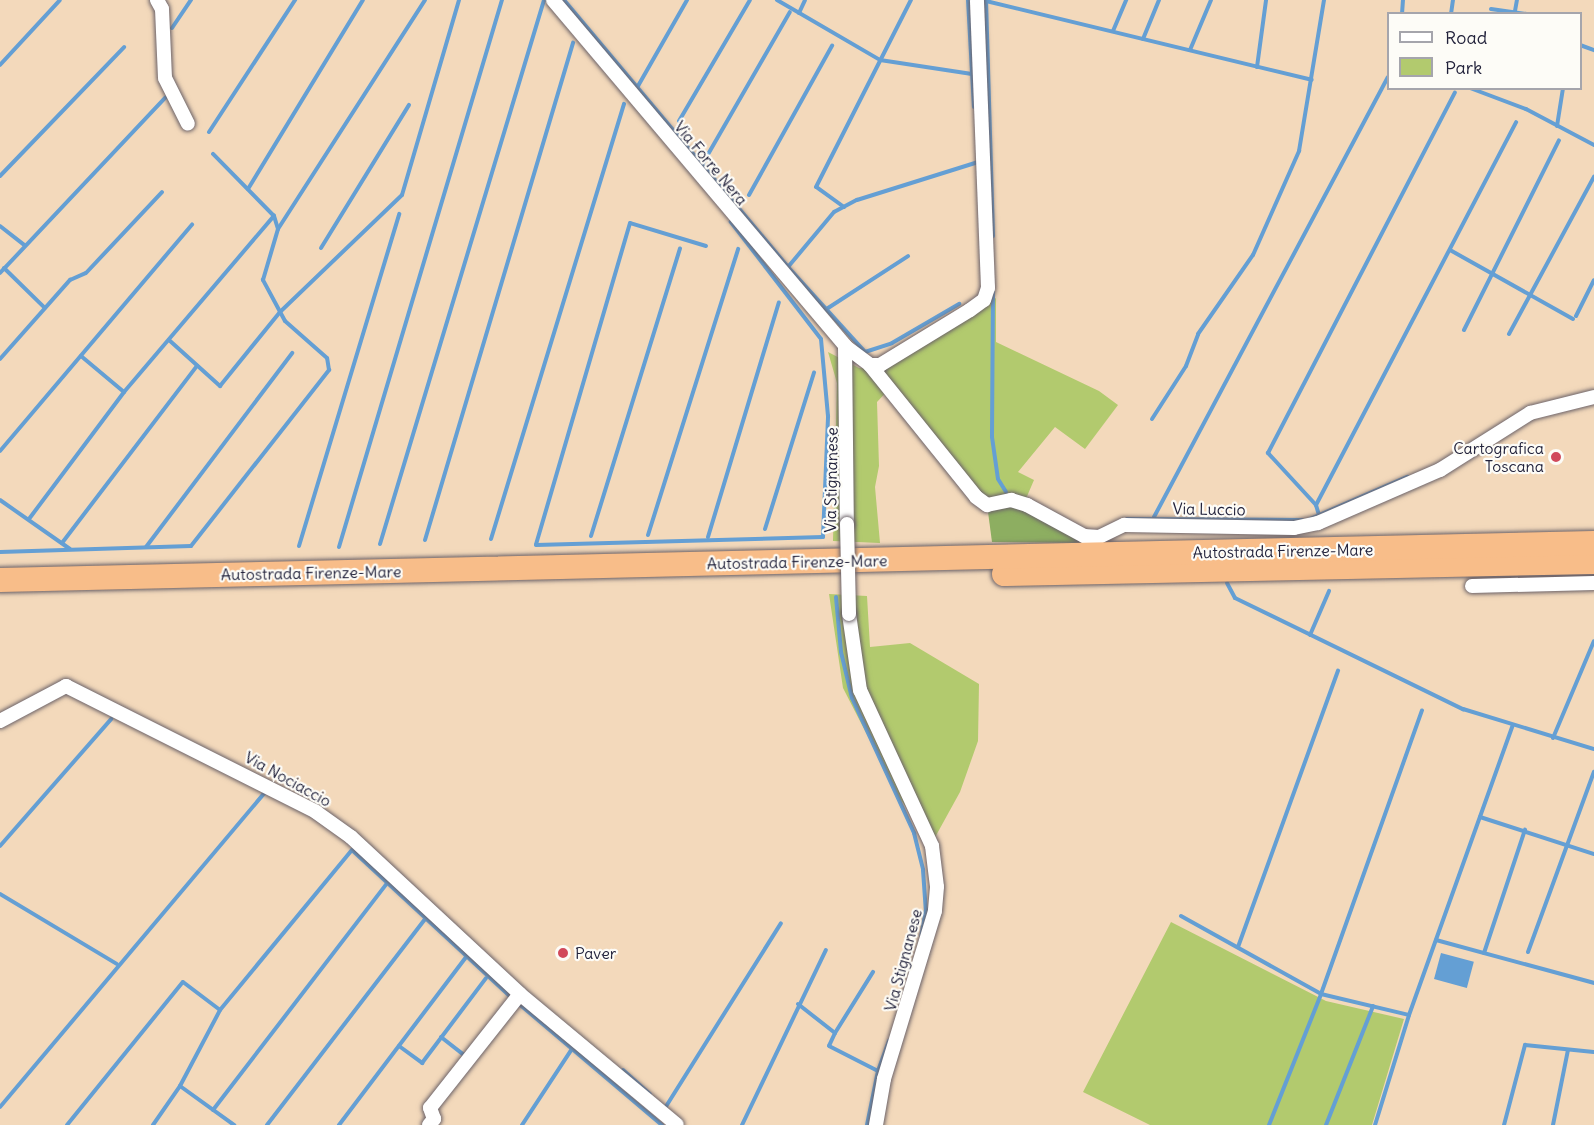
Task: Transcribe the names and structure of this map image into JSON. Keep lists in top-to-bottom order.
{
  "streets": {
    "highway": ["Autostrada Firenze-Mare"],
    "street": [
      "Via Forre Nera",
      "Via Stignanese",
      "Via Luccio",
      "Via Nociaccio"
    ]
  },
  "crossings": [
    ["Via Forre Nera", "Via Stignanese"]
  ],
  "places": ["Cartografica Toscana", "Paver"],
  "legend": ["Road", "Park"]
}
